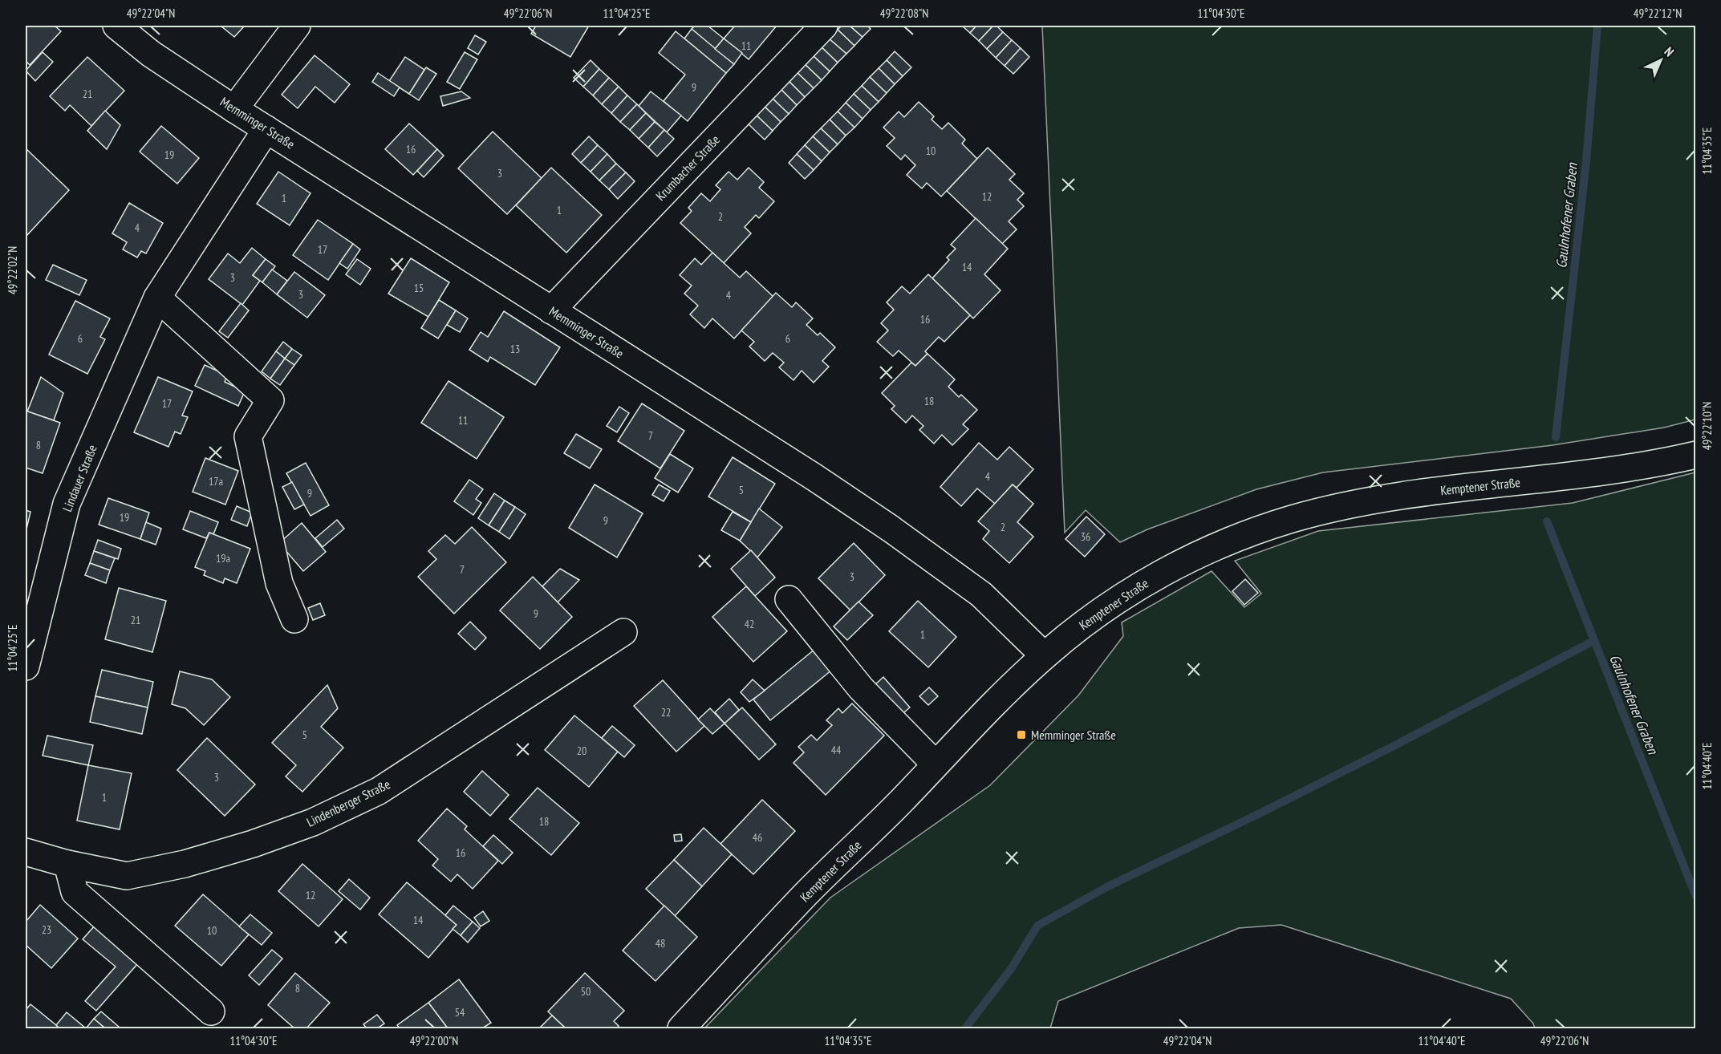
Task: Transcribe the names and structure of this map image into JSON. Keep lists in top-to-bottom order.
{
  "streets": {
    "street": [
      "Memminger Straße",
      "Krumbacher Straße",
      "Lindauer Straße",
      "Kemptener Straße",
      "Lindenberger Straße"
    ]
  },
  "crossings": [
    ["Memminger Straße", "Krumbacher Straße"],
    ["Memminger Straße", "Lindauer Straße"],
    ["Memminger Straße", "Kemptener Straße"]
  ],
  "water": ["Gaulnhofener Graben"],
  "places": {
    "transit": ["Memminger Straße"]
  },
  "house_numbers": [
    "11",
    "9",
    "21",
    "16",
    "10",
    "19",
    "3",
    "12",
    "1",
    "1",
    "2",
    "4",
    "17",
    "14",
    "3",
    "15",
    "3",
    "4",
    "16",
    "6",
    "6",
    "13",
    "18",
    "17",
    "11",
    "7",
    "8",
    "4",
    "17a",
    "5",
    "9",
    "19",
    "9",
    "2",
    "36",
    "19a",
    "7",
    "3",
    "9",
    "21",
    "42",
    "1",
    "22",
    "5",
    "44",
    "20",
    "3",
    "1",
    "18",
    "46",
    "16",
    "12",
    "14",
    "23",
    "10",
    "48",
    "8",
    "50",
    "54"
  ],
  "north": "top right",
  "coordinates": [
    "49°22'04\"N",
    "49°22'06\"N",
    "11°04'25\"E",
    "49°22'08\"N",
    "11°04'30\"E",
    "49°22'12\"N",
    "11°04'35\"E",
    "49°22'02\"N",
    "49°22'10\"N",
    "11°04'40\"E",
    "49°22'00\"N"
  ]
}
